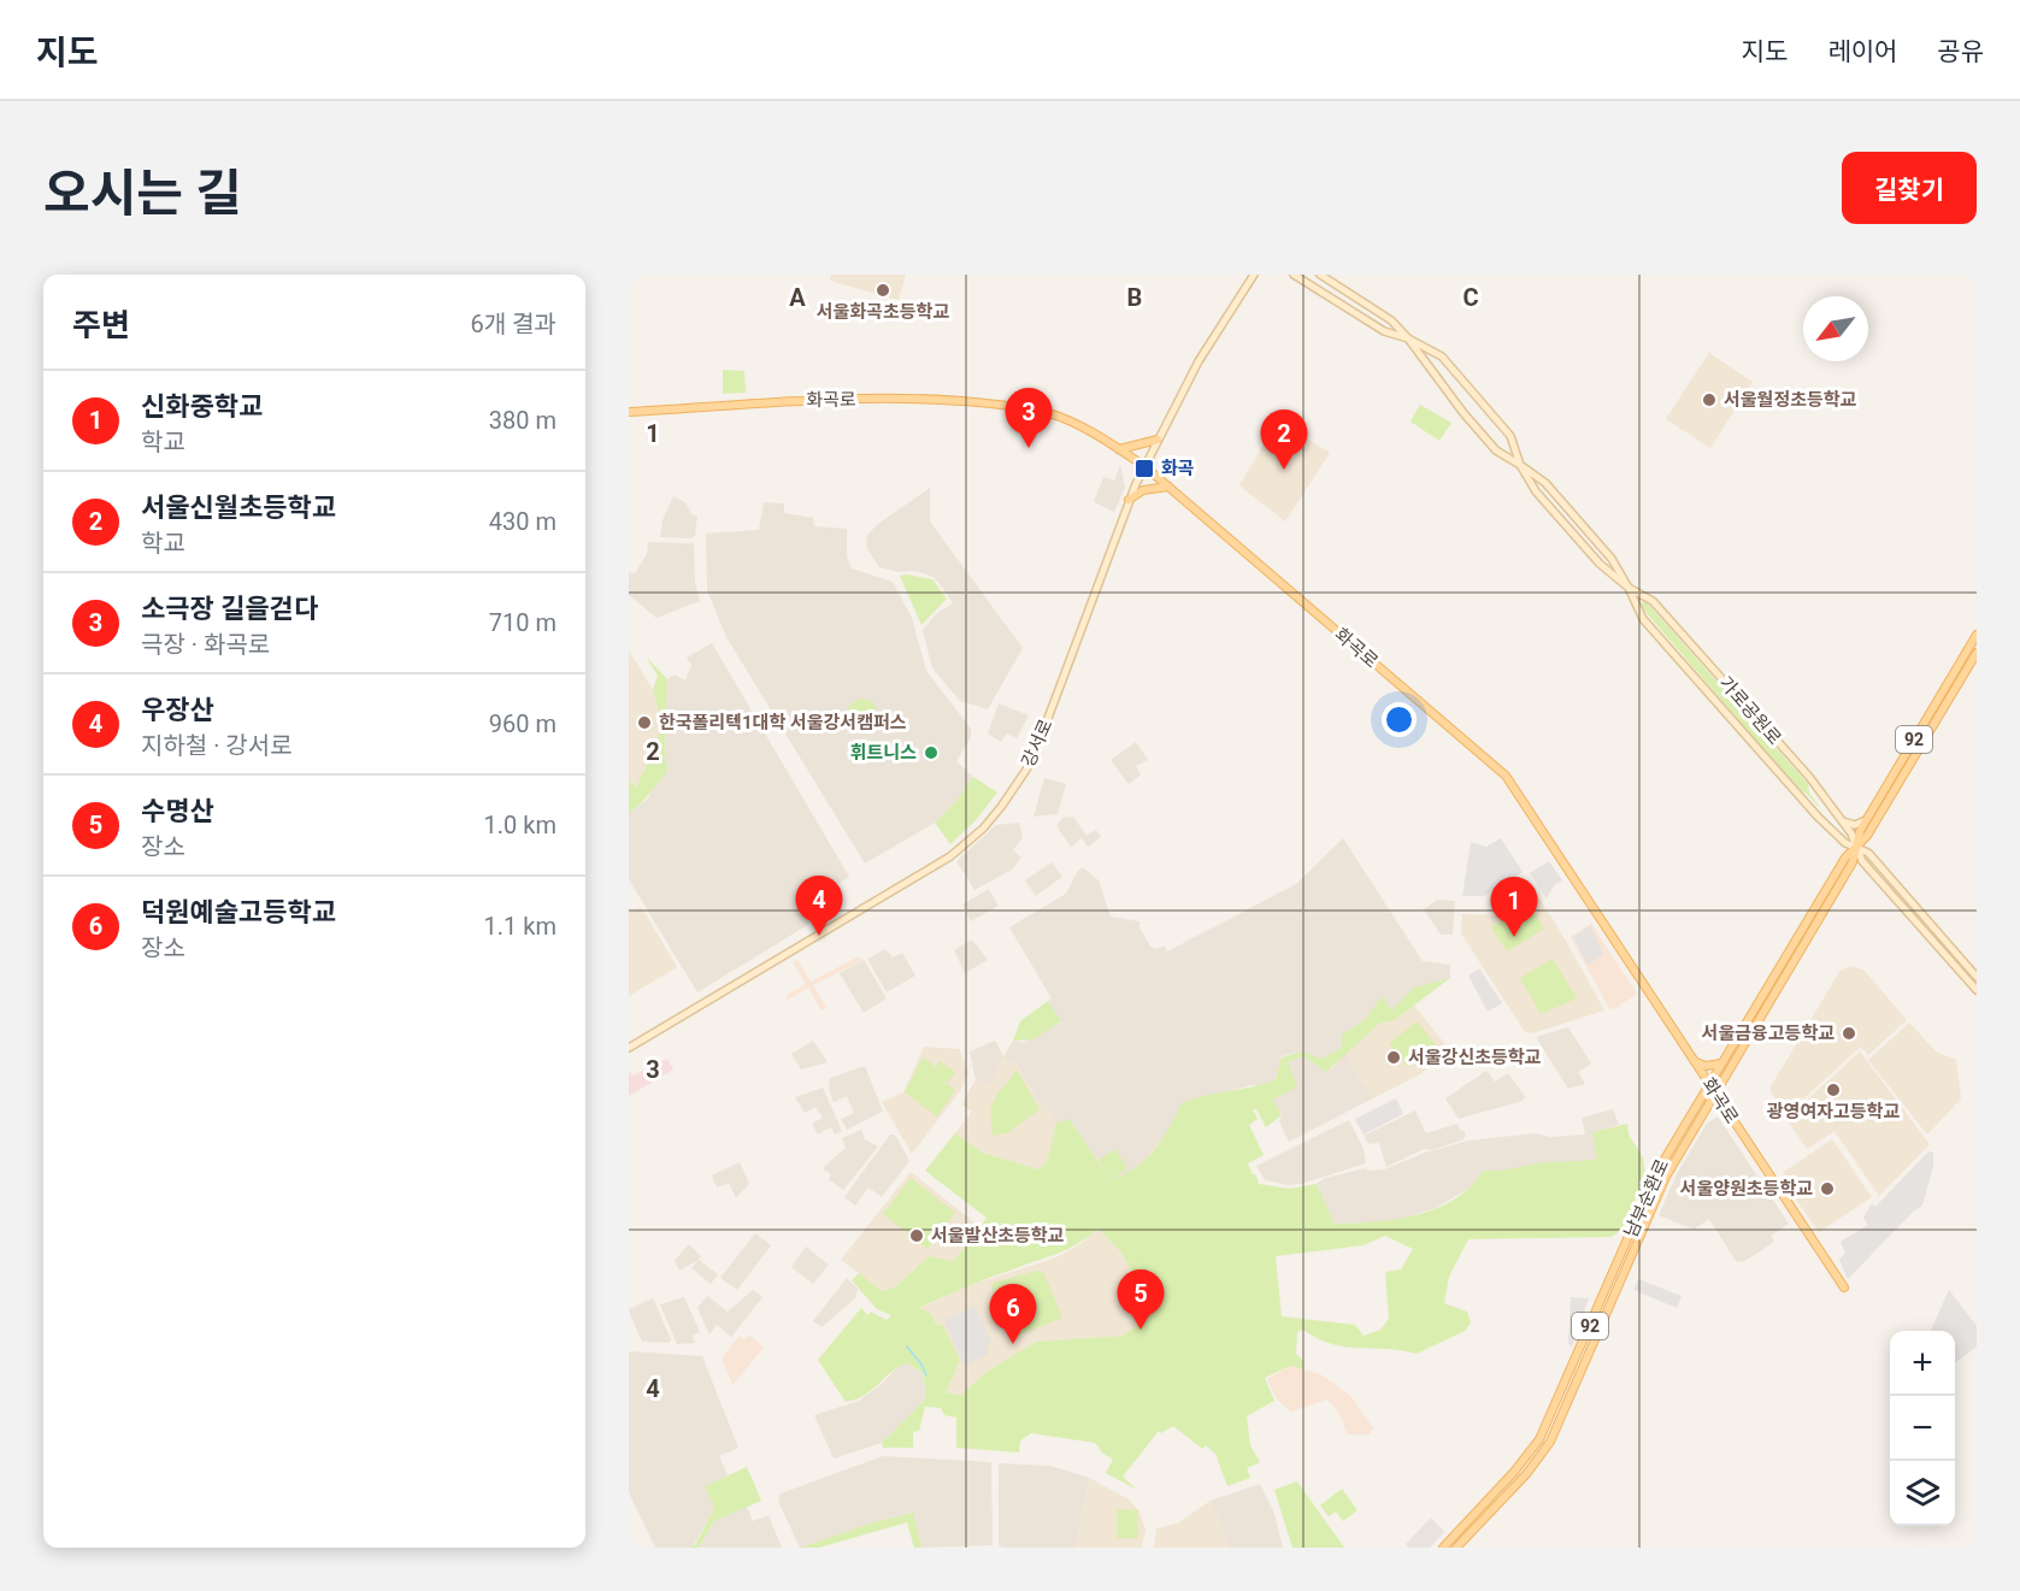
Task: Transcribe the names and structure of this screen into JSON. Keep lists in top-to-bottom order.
{
  "streets": {
    "main road": [
      "화곡로",
      "가로공원로",
      "92",
      "강서로",
      "남부순환로"
    ]
  },
  "crossings": [
    ["화곡로", "강서로"],
    ["화곡로", "남부순환로"],
    ["가로공원로", "남부순환로"]
  ],
  "places": {
    "other": [
      "서울화곡초등학교",
      "서울월정초등학교",
      "한국폴리텍1대학 서울강서캠퍼스",
      "휘트니스",
      "서울금융고등학교",
      "서울강신초등학교",
      "광영여자고등학교",
      "서울양원초등학교",
      "서울발산초등학교"
    ],
    "transit": ["화곡"]
  },
  "north": "bottom left",
  "page": {
    "header": "지도",
    "nav": ["지도", "레이어", "공유"],
    "title": "오시는 길",
    "buttons": "길찾기",
    "heading": ["주변", "6개 결과"],
    "list": [
      {
        "mark": "1",
        "name": "신화중학교",
        "note": "학교",
        "value": "380 m"
      },
      {
        "mark": "2",
        "name": "서울신월초등학교",
        "note": "학교",
        "value": "430 m"
      },
      {
        "mark": "3",
        "name": "소극장 길을걷다",
        "note": "극장 · 화곡로",
        "value": "710 m"
      },
      {
        "mark": "4",
        "name": "우장산",
        "note": "지하철 · 강서로",
        "value": "960 m"
      },
      {
        "mark": "5",
        "name": "수명산",
        "note": "장소",
        "value": "1.0 km"
      },
      {
        "mark": "6",
        "name": "덕원예술고등학교",
        "note": "장소",
        "value": "1.1 km"
      }
    ],
    "pins": [
      "3",
      "2",
      "4",
      "1",
      "5",
      "6"
    ],
    "map_buttons": ["+", "−"]
  },
  "grid": {
    "columns": ["A", "B", "C"],
    "rows": [
      "1",
      "2",
      "3",
      "4"
    ]
  }
}
